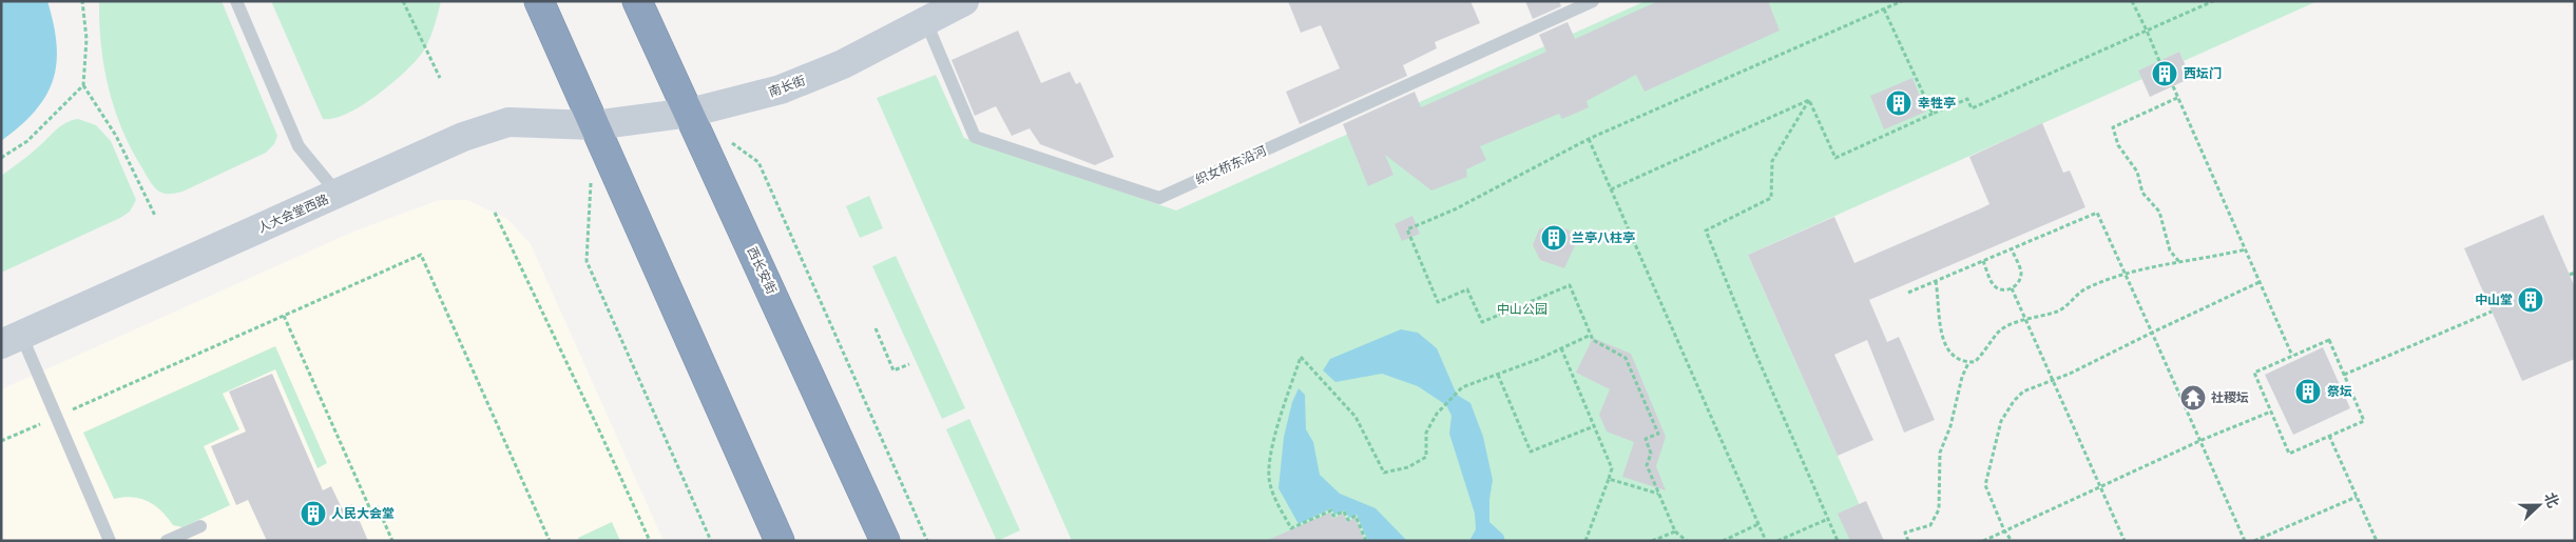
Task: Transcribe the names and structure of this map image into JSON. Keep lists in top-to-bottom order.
{
  "streets": {
    "highway": ["西长安街"],
    "street": ["南长街", "人大会堂西路"],
    "lane": ["织女桥东沿河"]
  },
  "crossings": [
    ["南长街", "织女桥东沿河"],
    ["南长街", "人大会堂西路"],
    ["南长街", "西长安街"]
  ],
  "parks": ["中山公园"],
  "places": {
    "building": [
      "西坛门",
      "幸牲亭",
      "兰亭八柱亭",
      "中山堂",
      "祭坛",
      "人民大会堂"
    ],
    "temple": ["社稷坛"]
  },
  "north": "right"
}
